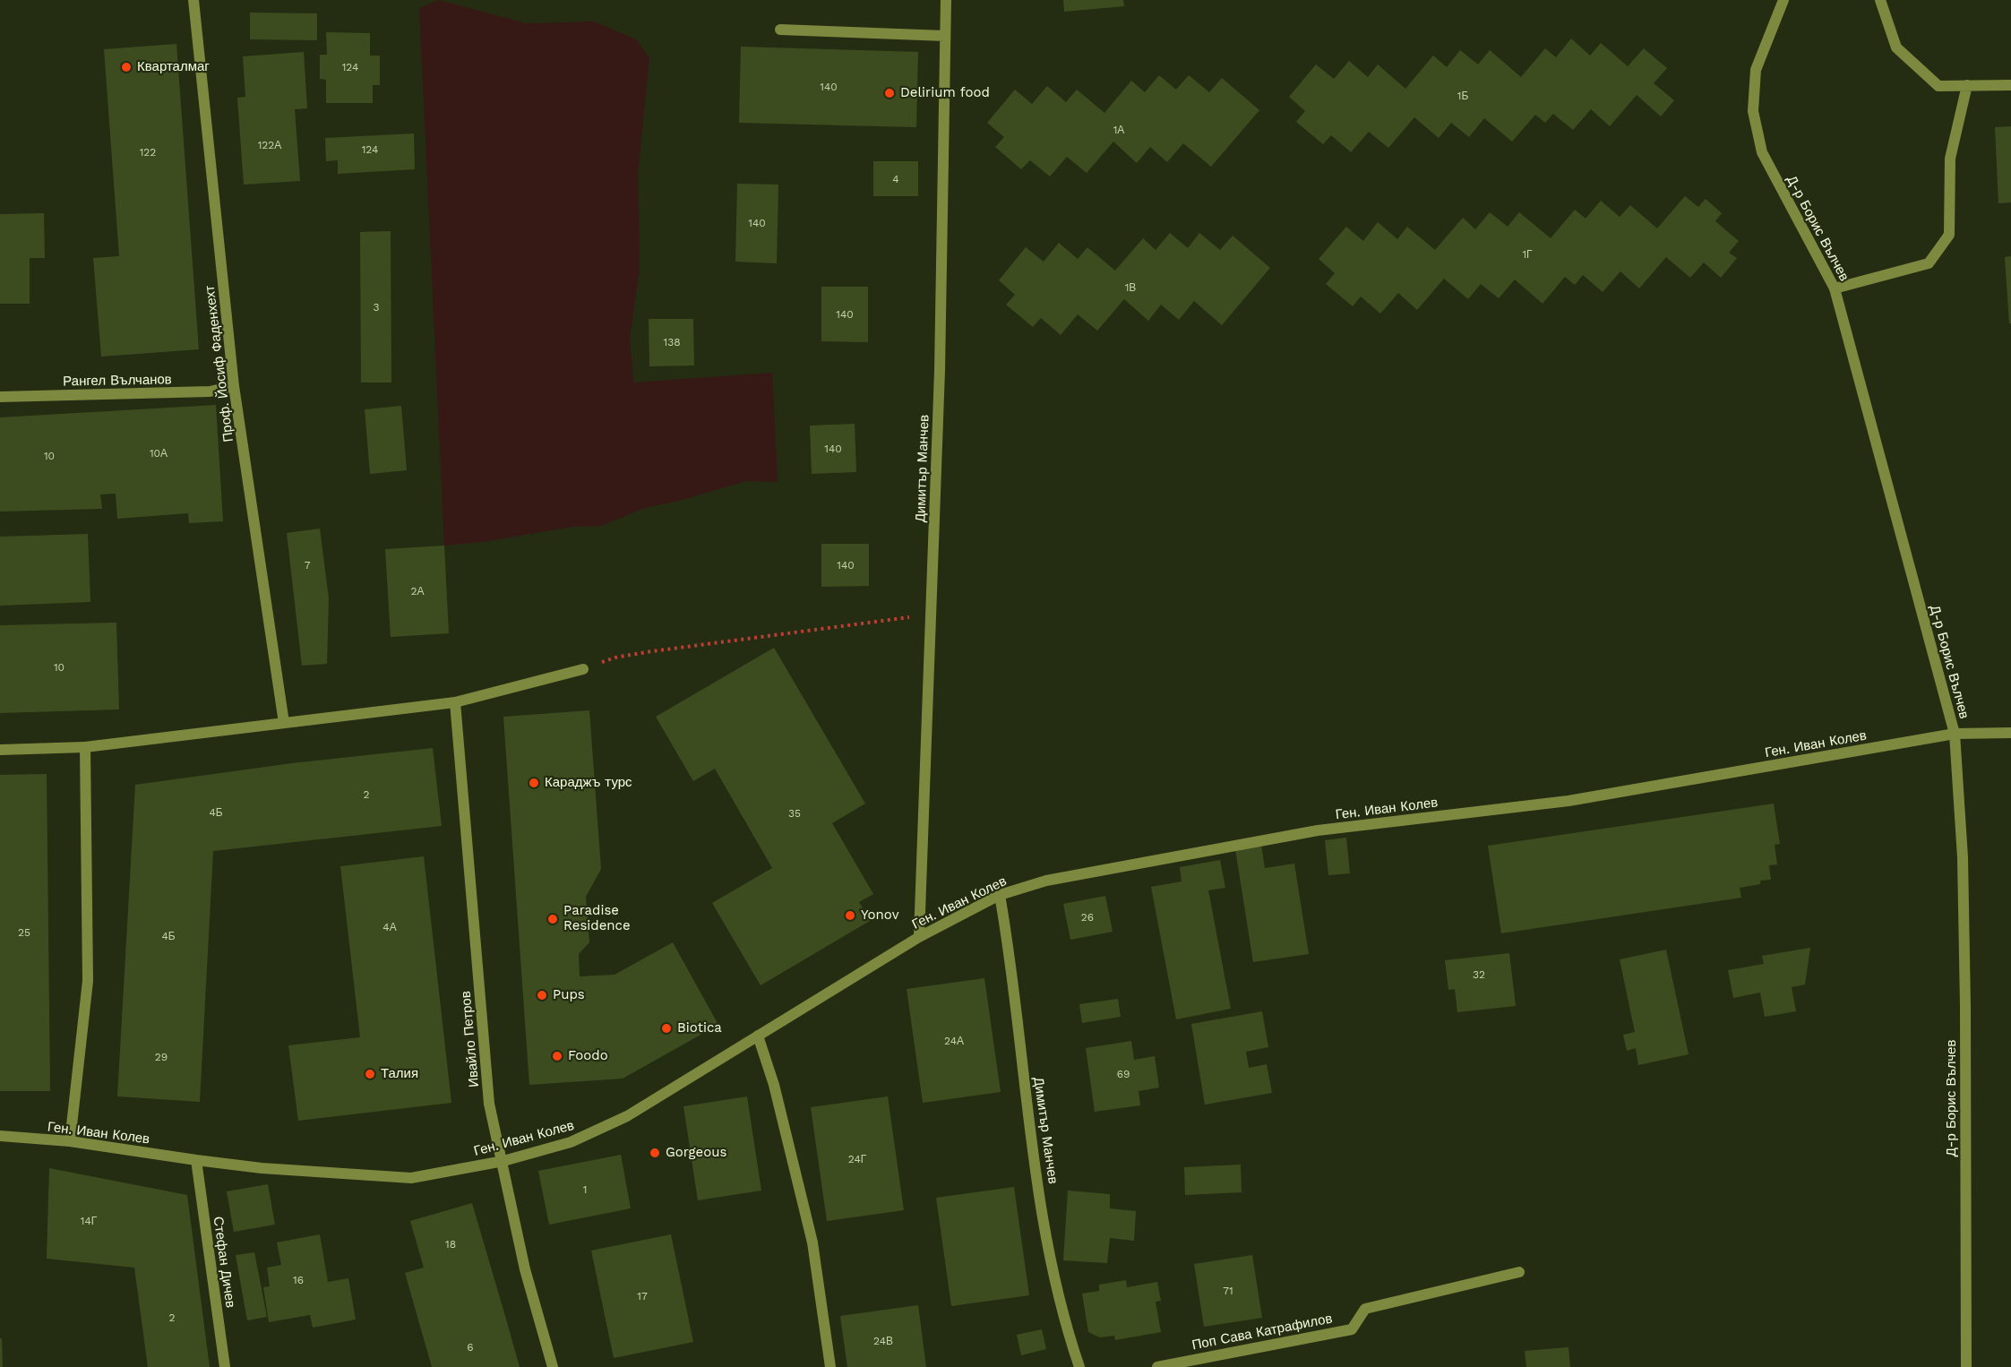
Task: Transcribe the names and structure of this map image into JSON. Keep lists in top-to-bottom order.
{
  "streets": {
    "street": [
      "Д-р Борис Вълчев",
      "Проф. Йосиф Фаденхехт",
      "Рангел Вълчанов",
      "Димитър Манчев",
      "Ген. Иван Колев",
      "Ивайло Петров",
      "Стефан Дичев",
      "Поп Сава Катрафилов"
    ]
  },
  "crossings": [
    ["Д-р Борис Вълчев", "Ген. Иван Колев"],
    ["Проф. Йосиф Фаденхехт", "Рангел Вълчанов"],
    ["Димитър Манчев", "Ген. Иван Колев"],
    ["Ген. Иван Колев", "Ивайло Петров"],
    ["Ген. Иван Колев", "Стефан Дичев"]
  ],
  "places": [
    "Кварталмаг",
    "Delirium food",
    "Караджъ турс",
    "Yonov",
    "Paradise Residence",
    "Pups",
    "Biotica",
    "Foodo",
    "Талия",
    "Gorgeous"
  ],
  "house_numbers": [
    "124",
    "140",
    "1Б",
    "1А",
    "122А",
    "124",
    "122",
    "4",
    "140",
    "1Г",
    "1В",
    "3",
    "140",
    "138",
    "140",
    "10А",
    "10",
    "7",
    "140",
    "2А",
    "10",
    "2",
    "4Б",
    "35",
    "26",
    "4А",
    "25",
    "4Б",
    "32",
    "24А",
    "29",
    "69",
    "24Г",
    "1",
    "14Г",
    "18",
    "16",
    "71",
    "17",
    "2",
    "24В",
    "6"
  ]
}
